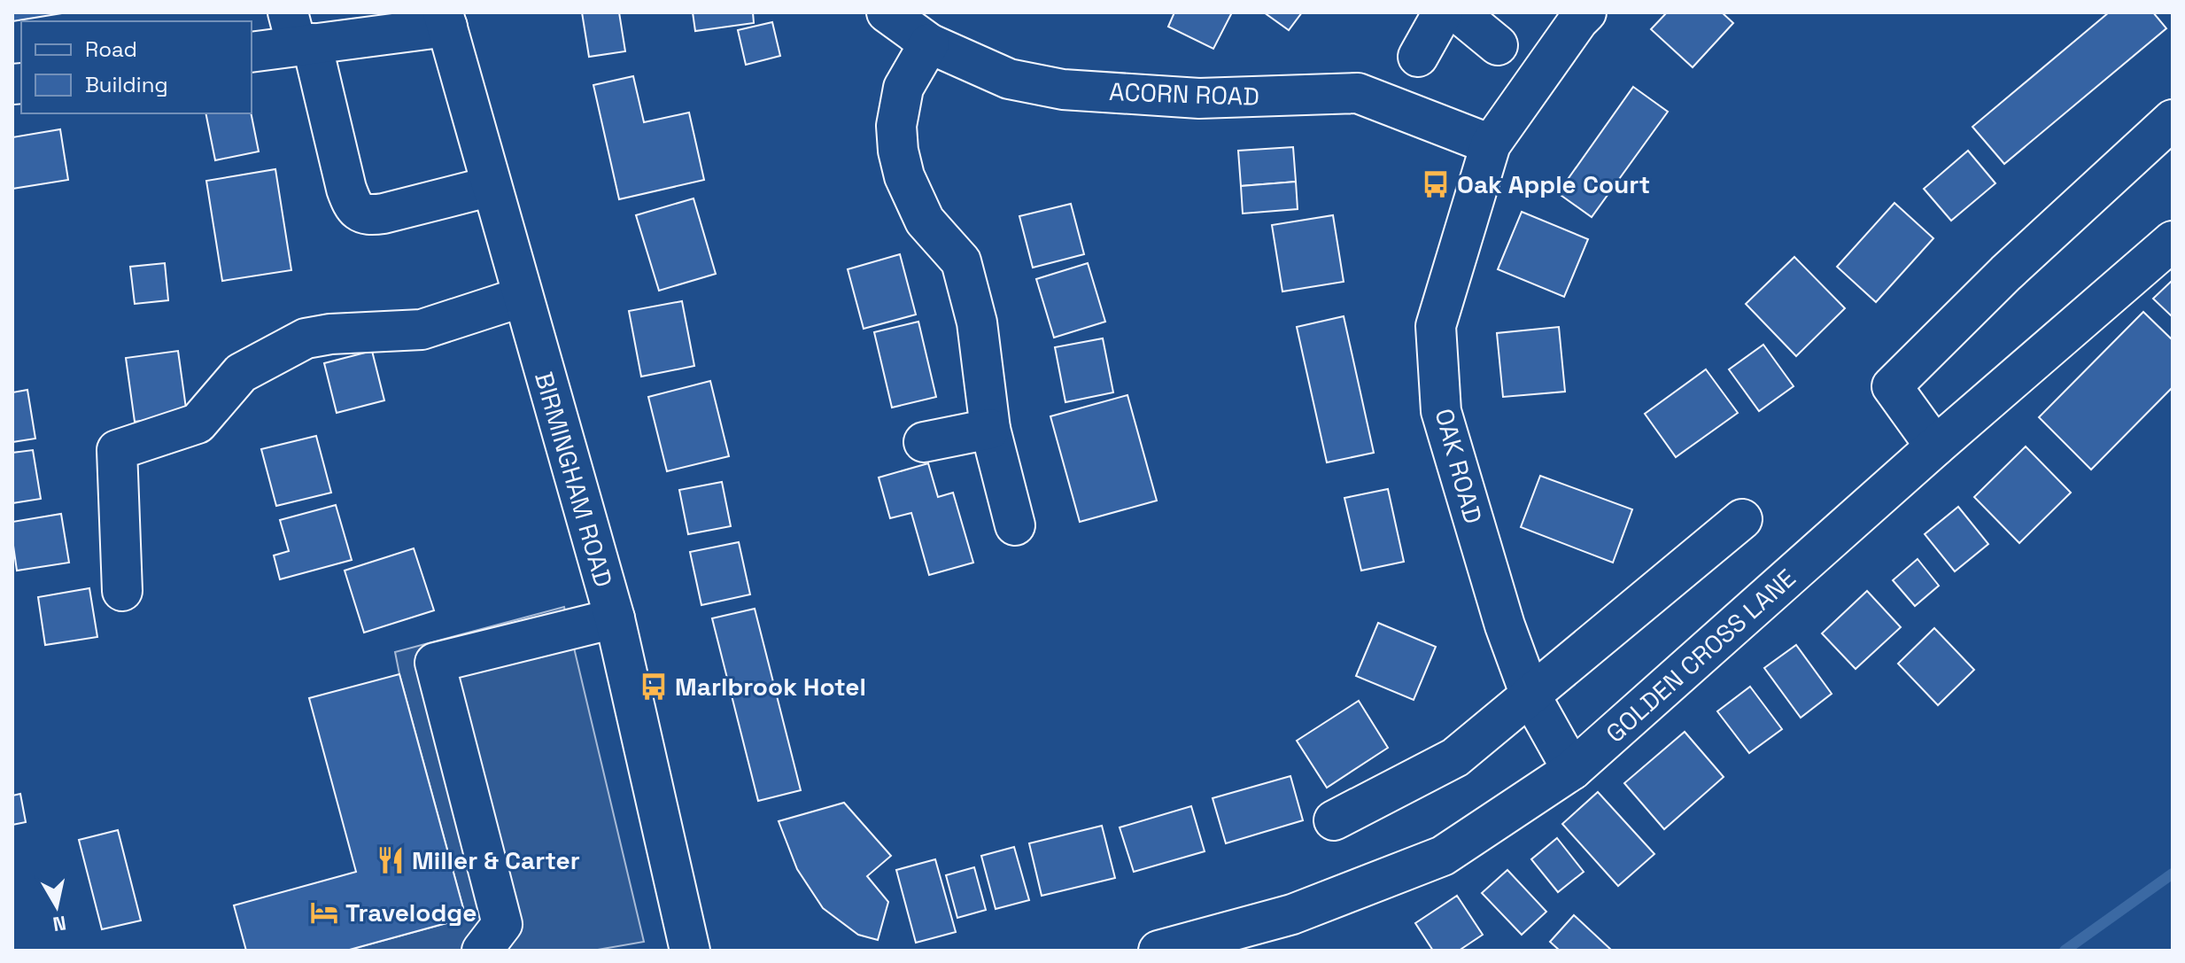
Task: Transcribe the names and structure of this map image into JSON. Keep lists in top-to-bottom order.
{
  "streets": {
    "main road": [
      "ACORN ROAD",
      "OAK ROAD",
      "BIRMINGHAM ROAD",
      "GOLDEN CROSS LANE"
    ]
  },
  "crossings": [
    ["ACORN ROAD", "OAK ROAD"],
    ["OAK ROAD", "GOLDEN CROSS LANE"]
  ],
  "places": {
    "bus stop": ["Oak Apple Court", "Marlbrook Hotel"],
    "restaurant": ["Miller & Carter"],
    "hotel": ["Travelodge"]
  },
  "legend": ["Road", "Building"],
  "north": "bottom"
}
